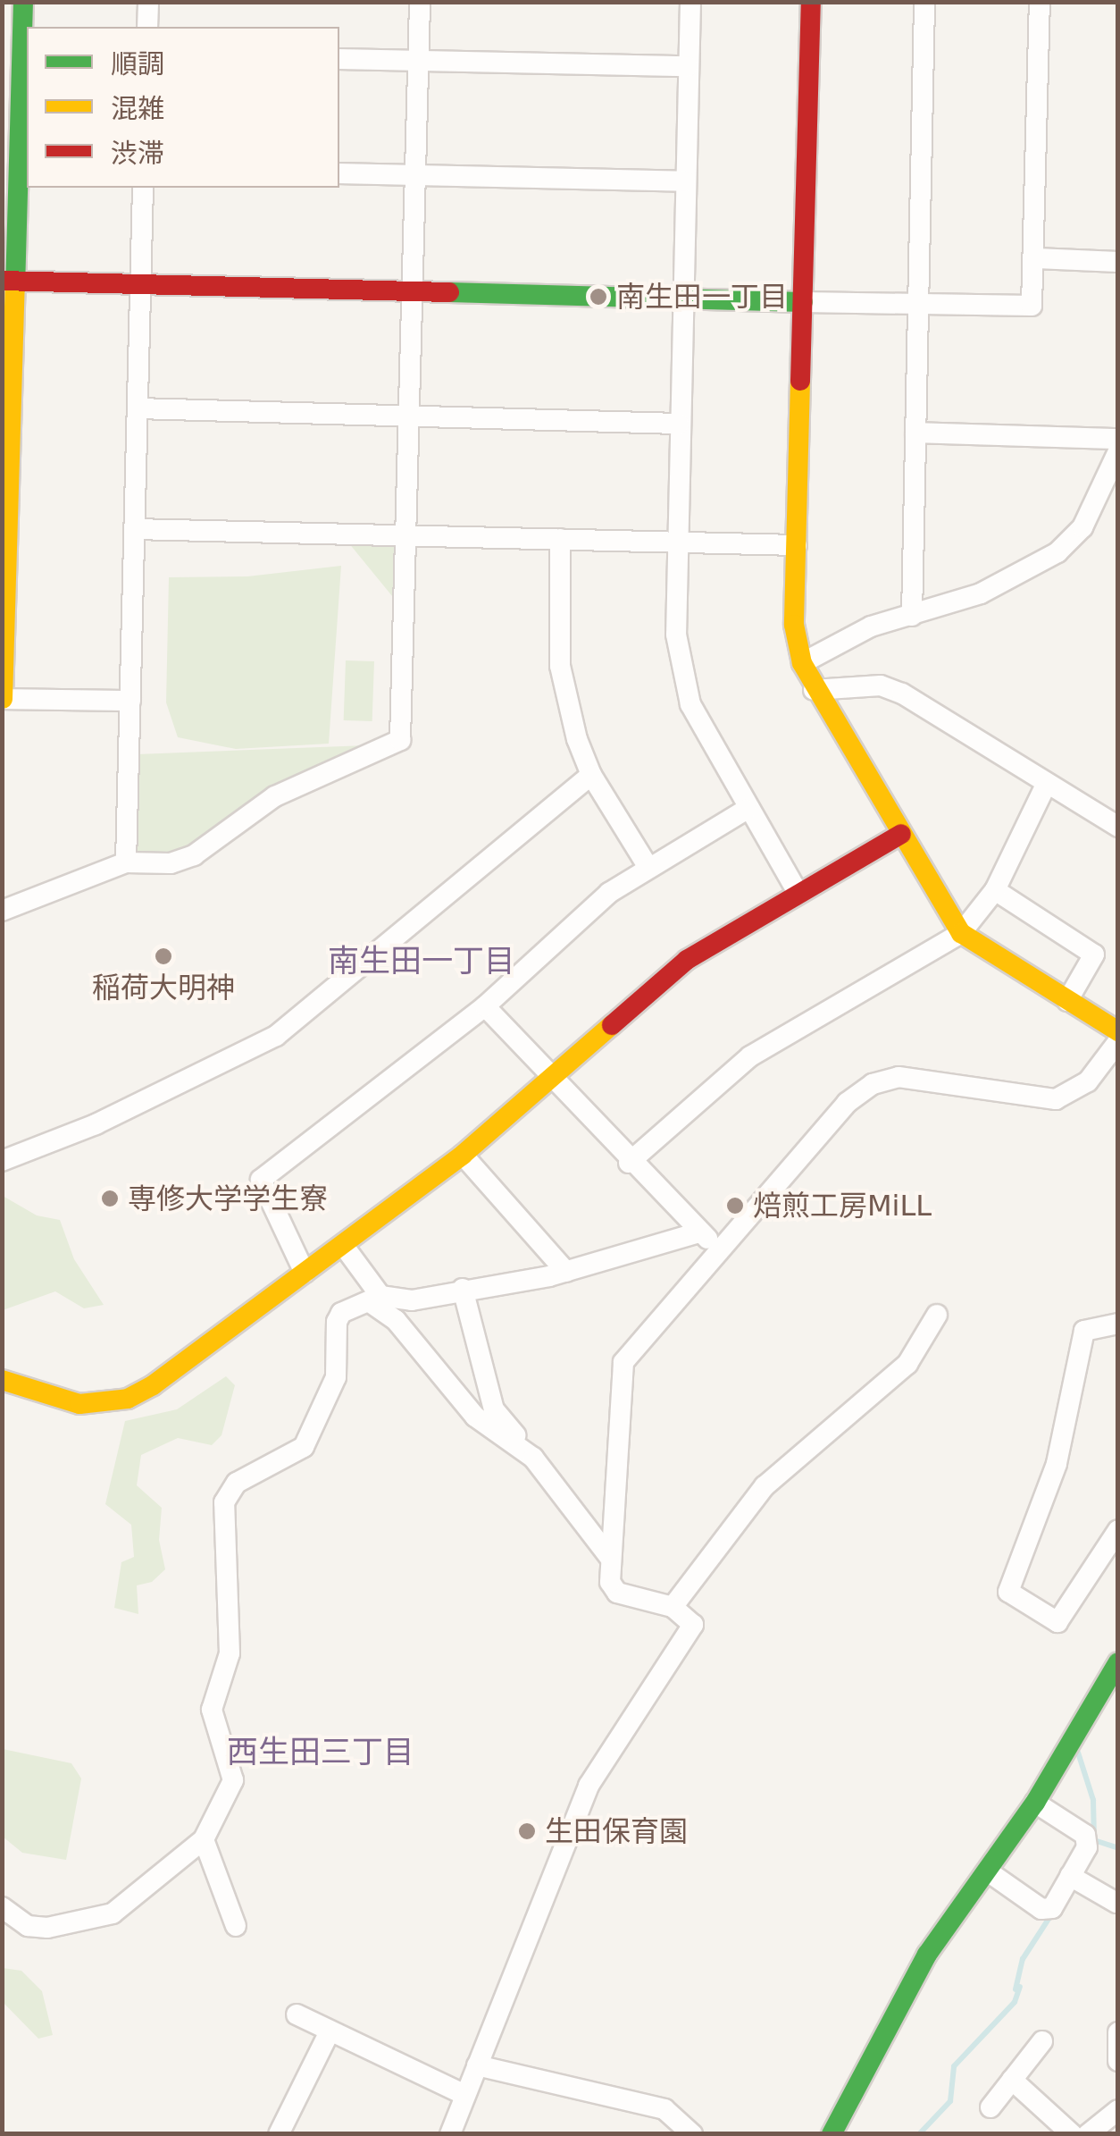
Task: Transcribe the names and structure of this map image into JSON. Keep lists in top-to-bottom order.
{
  "districts": ["南生田一丁目", "西生田三丁目"],
  "places": [
    "南生田一丁目",
    "稲荷大明神",
    "専修大学学生寮",
    "焙煎工房MiLL",
    "生田保育園"
  ],
  "legend": ["順調", "混雑", "渋滞"]
}
